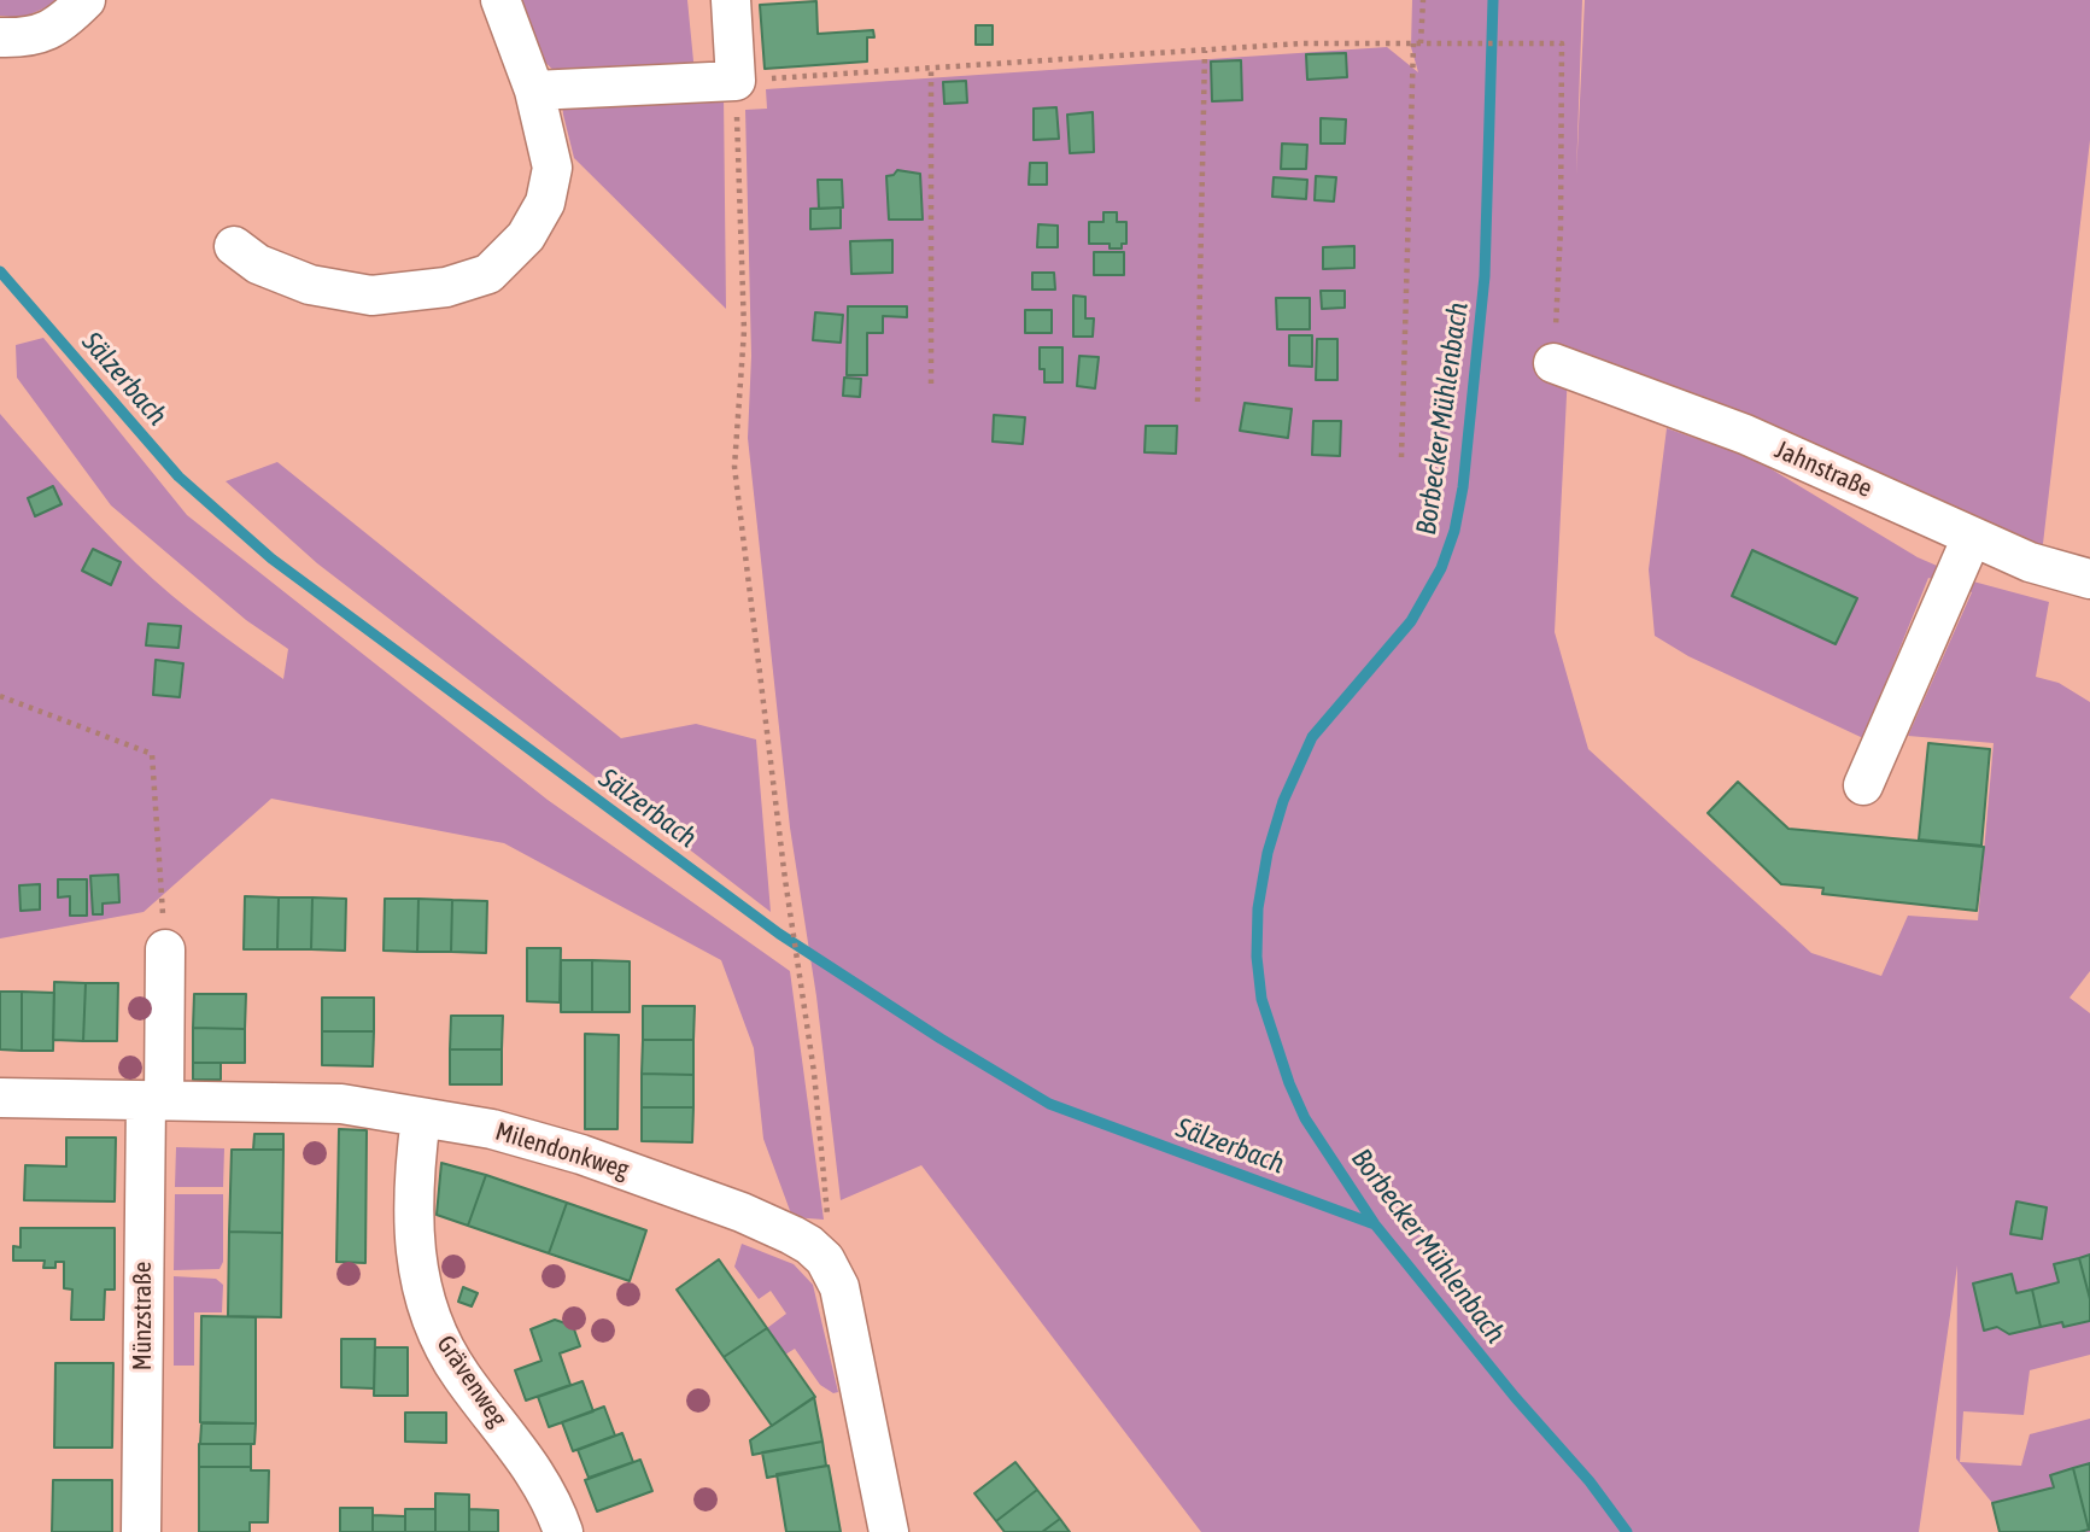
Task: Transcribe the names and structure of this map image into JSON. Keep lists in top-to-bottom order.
{
  "streets": {
    "street": [
      "Jahnstraße",
      "Milendonkweg",
      "Münzstraße",
      "Grävenweg"
    ]
  },
  "crossings": [
    ["Milendonkweg", "Münzstraße"],
    ["Milendonkweg", "Grävenweg"]
  ],
  "water": ["Sälzerbach", "Borbecker Mühlenbach"]
}
